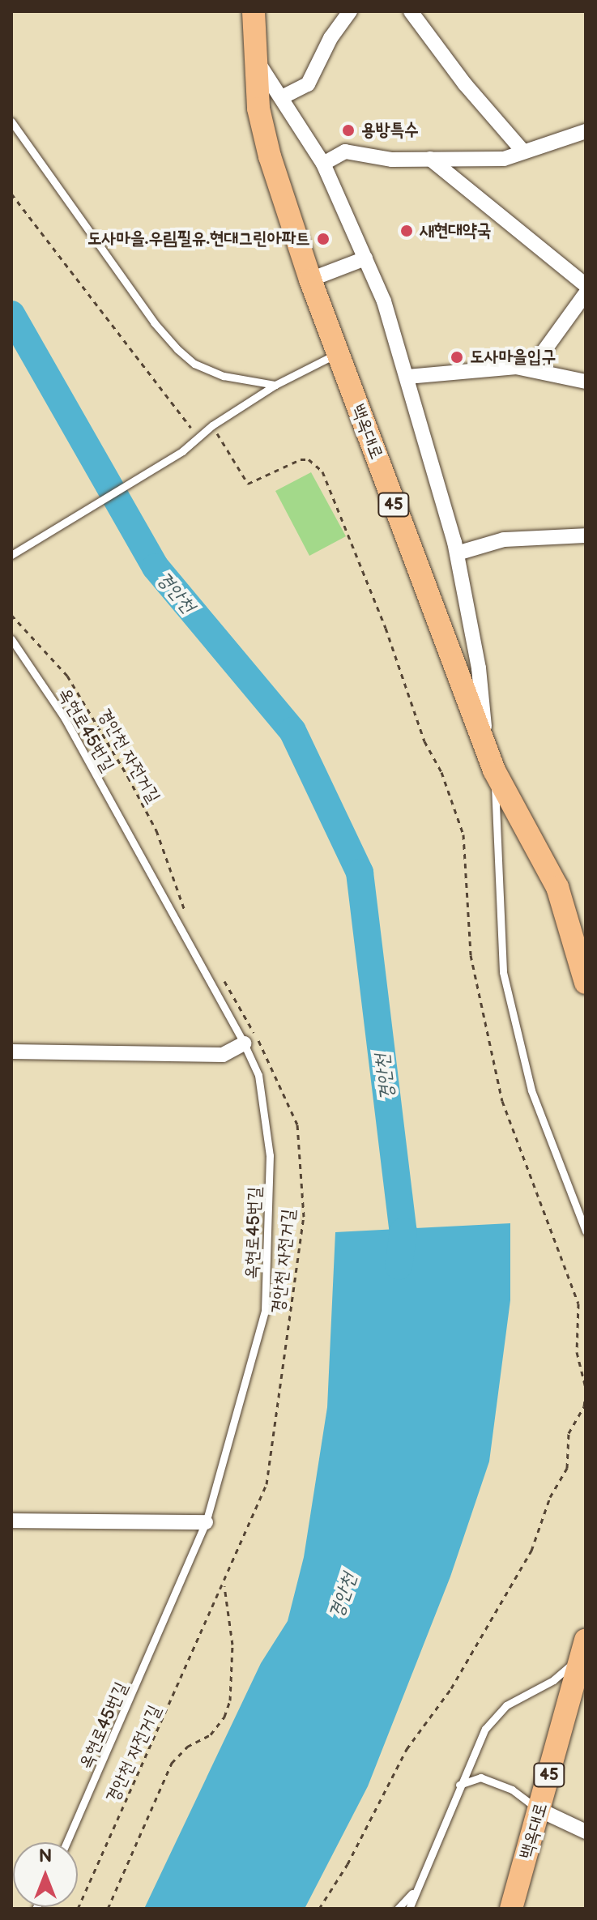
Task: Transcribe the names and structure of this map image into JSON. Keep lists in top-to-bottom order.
{
  "streets": {
    "main road": ["백옥대로", "45"],
    "lane": ["옥현로45번길"],
    "path": ["경안천 자전거길"]
  },
  "water": ["경안천"],
  "places": [
    "용방특수",
    "새현대약국",
    "도사마을.우림필유.현대그린아파트",
    "도사마을입구"
  ],
  "north": "top"
}
